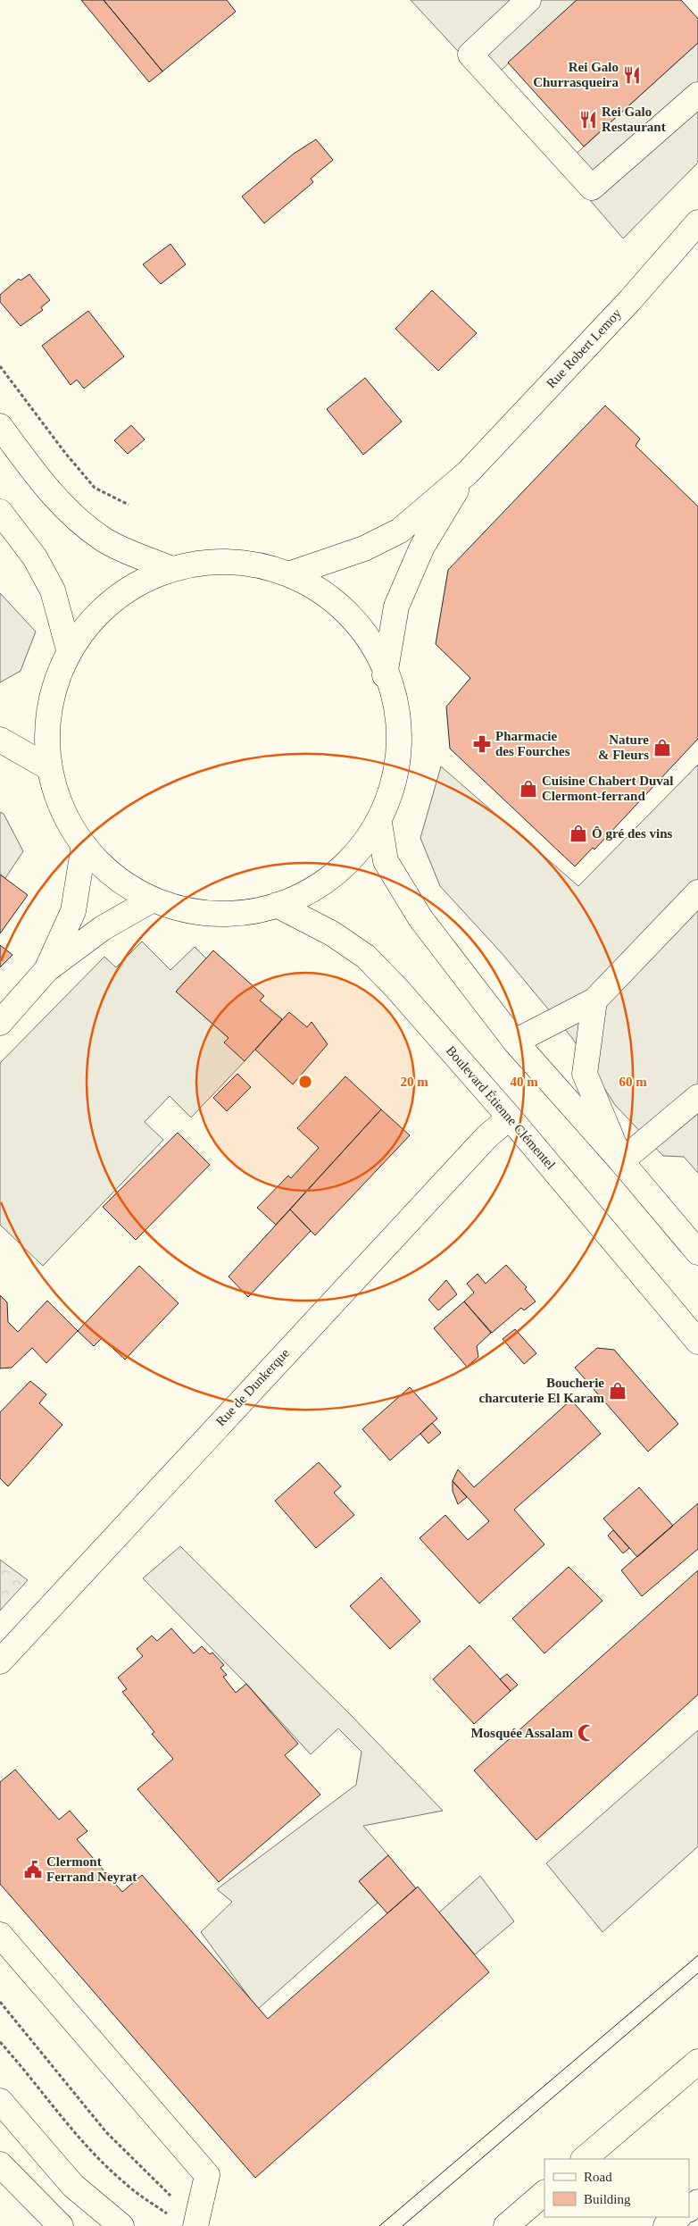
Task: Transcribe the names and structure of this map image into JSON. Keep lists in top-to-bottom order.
{
  "streets": {
    "main road": ["Rue Robert Lemoy", "Boulevard Étienne Clémentel", "Rue de Dunkerque"]
  },
  "crossings": [
    ["Boulevard Étienne Clémentel", "Rue de Dunkerque"]
  ],
  "places": {
    "restaurant": ["Rei Galo Churrasqueira", "Rei Galo Restaurant"],
    "pharmacy": ["Pharmacie des Fourches"],
    "shop": [
      "Nature & Fleurs",
      "Cuisine Chabert Duval Clermont-ferrand",
      "Ô gré des vins",
      "Boucherie charcuterie El Karam"
    ],
    "mosque": ["Mosquée Assalam"],
    "public building": ["Clermont Ferrand Neyrat"]
  },
  "legend": ["Road", "Building"],
  "rings": ["20 m", "40 m", "60 m"]
}
